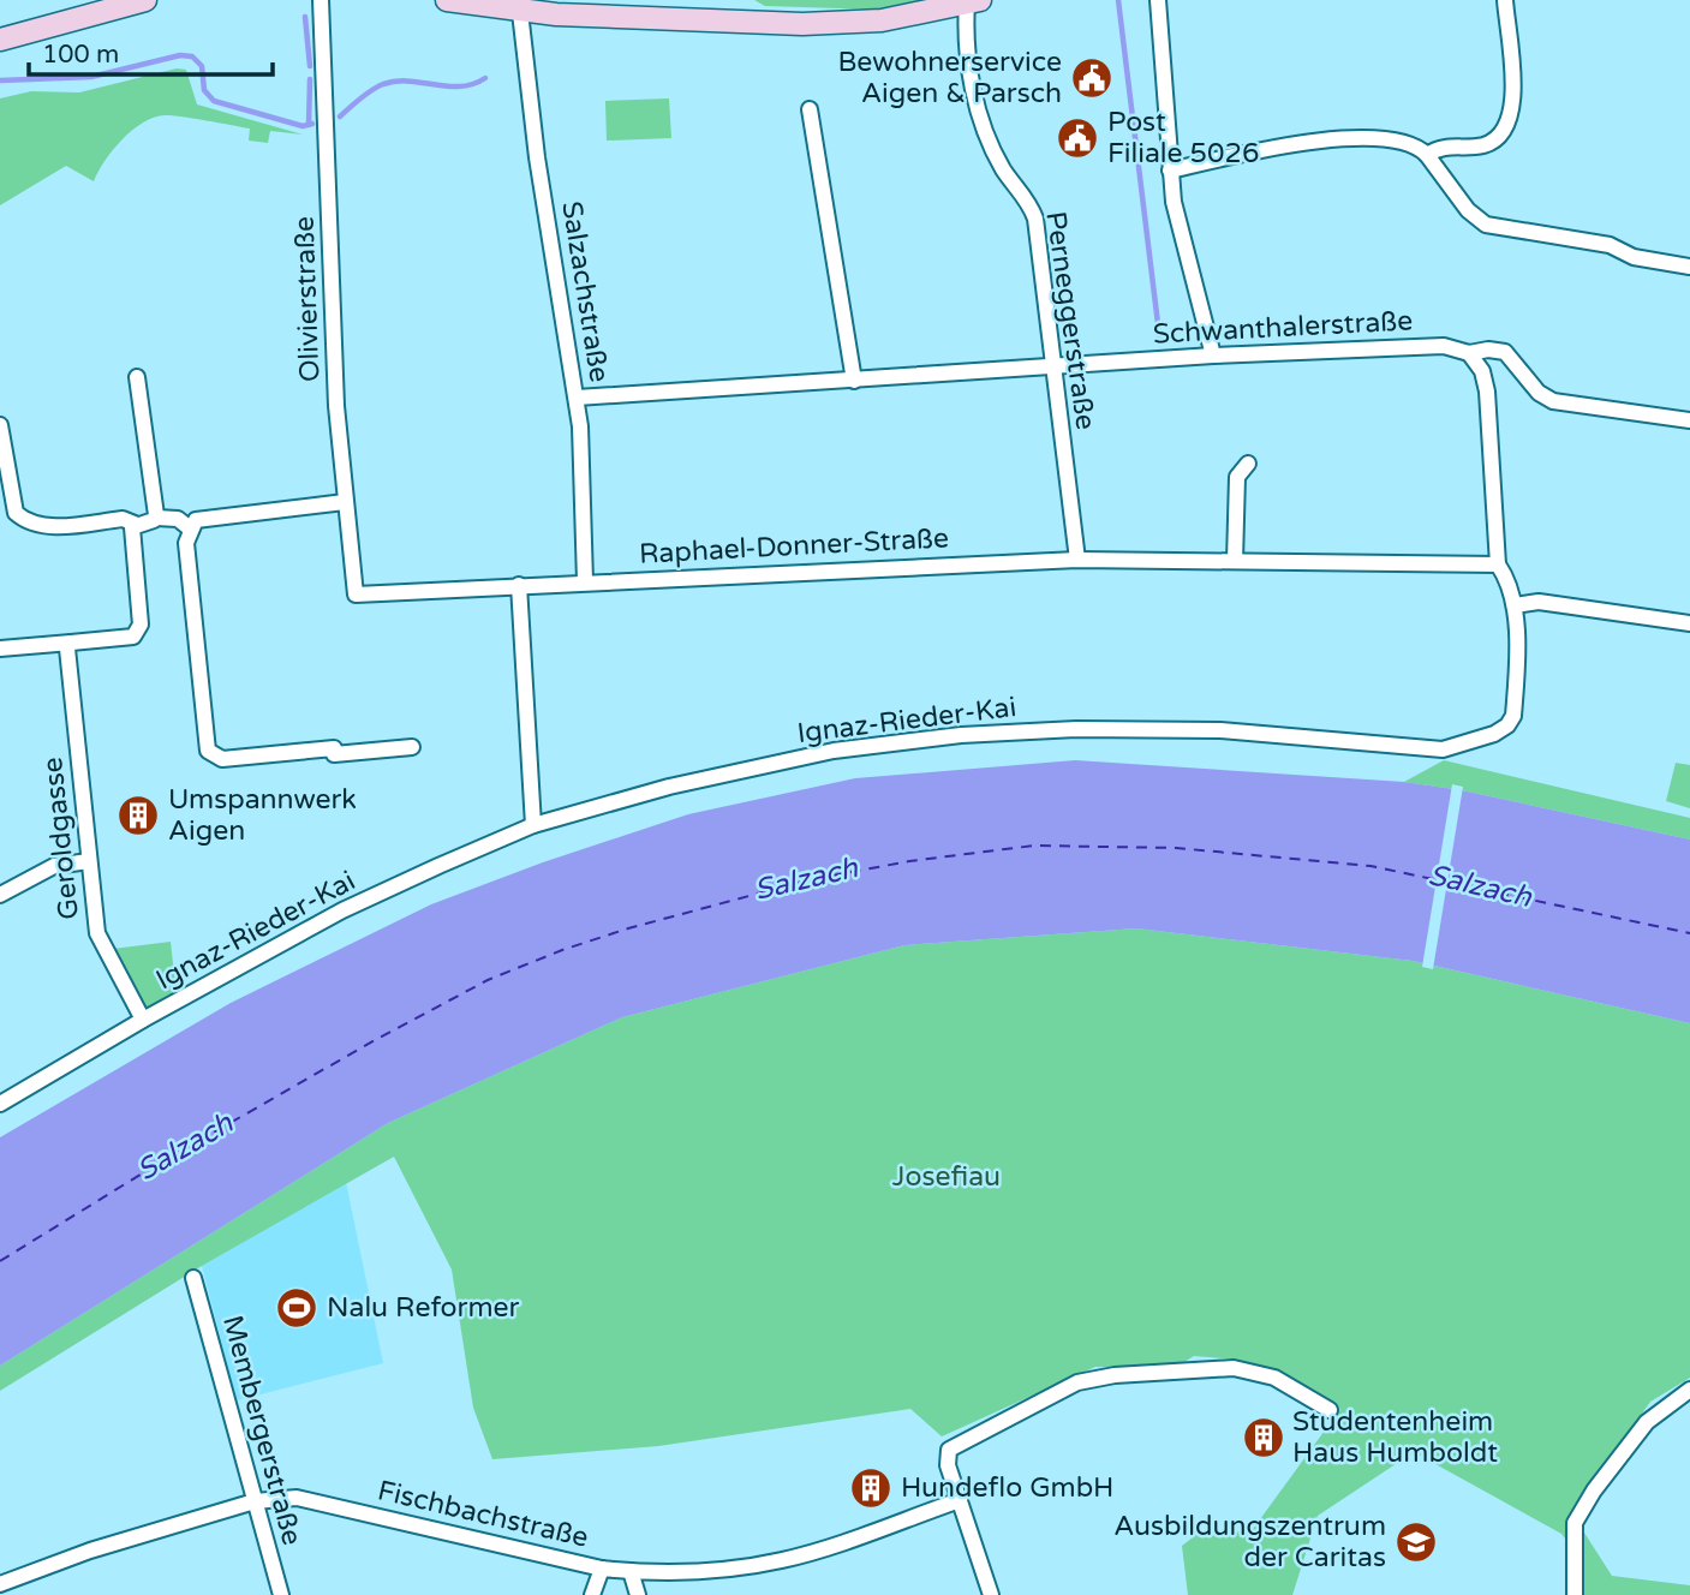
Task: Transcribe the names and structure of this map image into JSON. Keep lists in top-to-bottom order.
{
  "streets": {
    "street": [
      "Salzachstraße",
      "Olivierstraße",
      "Perneggerstraße",
      "Schwanthalerstraße",
      "Raphael-Donner-Straße",
      "Ignaz-Rieder-Kai",
      "Geroldgasse",
      "Membergerstraße",
      "Fischbachstraße"
    ]
  },
  "crossings": [
    ["Salzachstraße", "Schwanthalerstraße"],
    ["Salzachstraße", "Raphael-Donner-Straße"],
    ["Olivierstraße", "Raphael-Donner-Straße"],
    ["Perneggerstraße", "Schwanthalerstraße"],
    ["Perneggerstraße", "Raphael-Donner-Straße"],
    ["Schwanthalerstraße", "Ignaz-Rieder-Kai"],
    ["Raphael-Donner-Straße", "Ignaz-Rieder-Kai"],
    ["Ignaz-Rieder-Kai", "Geroldgasse"],
    ["Membergerstraße", "Fischbachstraße"]
  ],
  "water": ["Salzach"],
  "parks": ["Josefiau"],
  "places": {
    "public building": ["Bewohnerservice Aigen & Parsch", "Post Filiale 5026"],
    "building": ["Umspannwerk Aigen", "Studentenheim Haus Humboldt", "Hundeflo GmbH"],
    "sports": ["Nalu Reformer"],
    "school or university": ["Ausbildungszentrum der Caritas"]
  },
  "scale_bar": "100 m"
}
